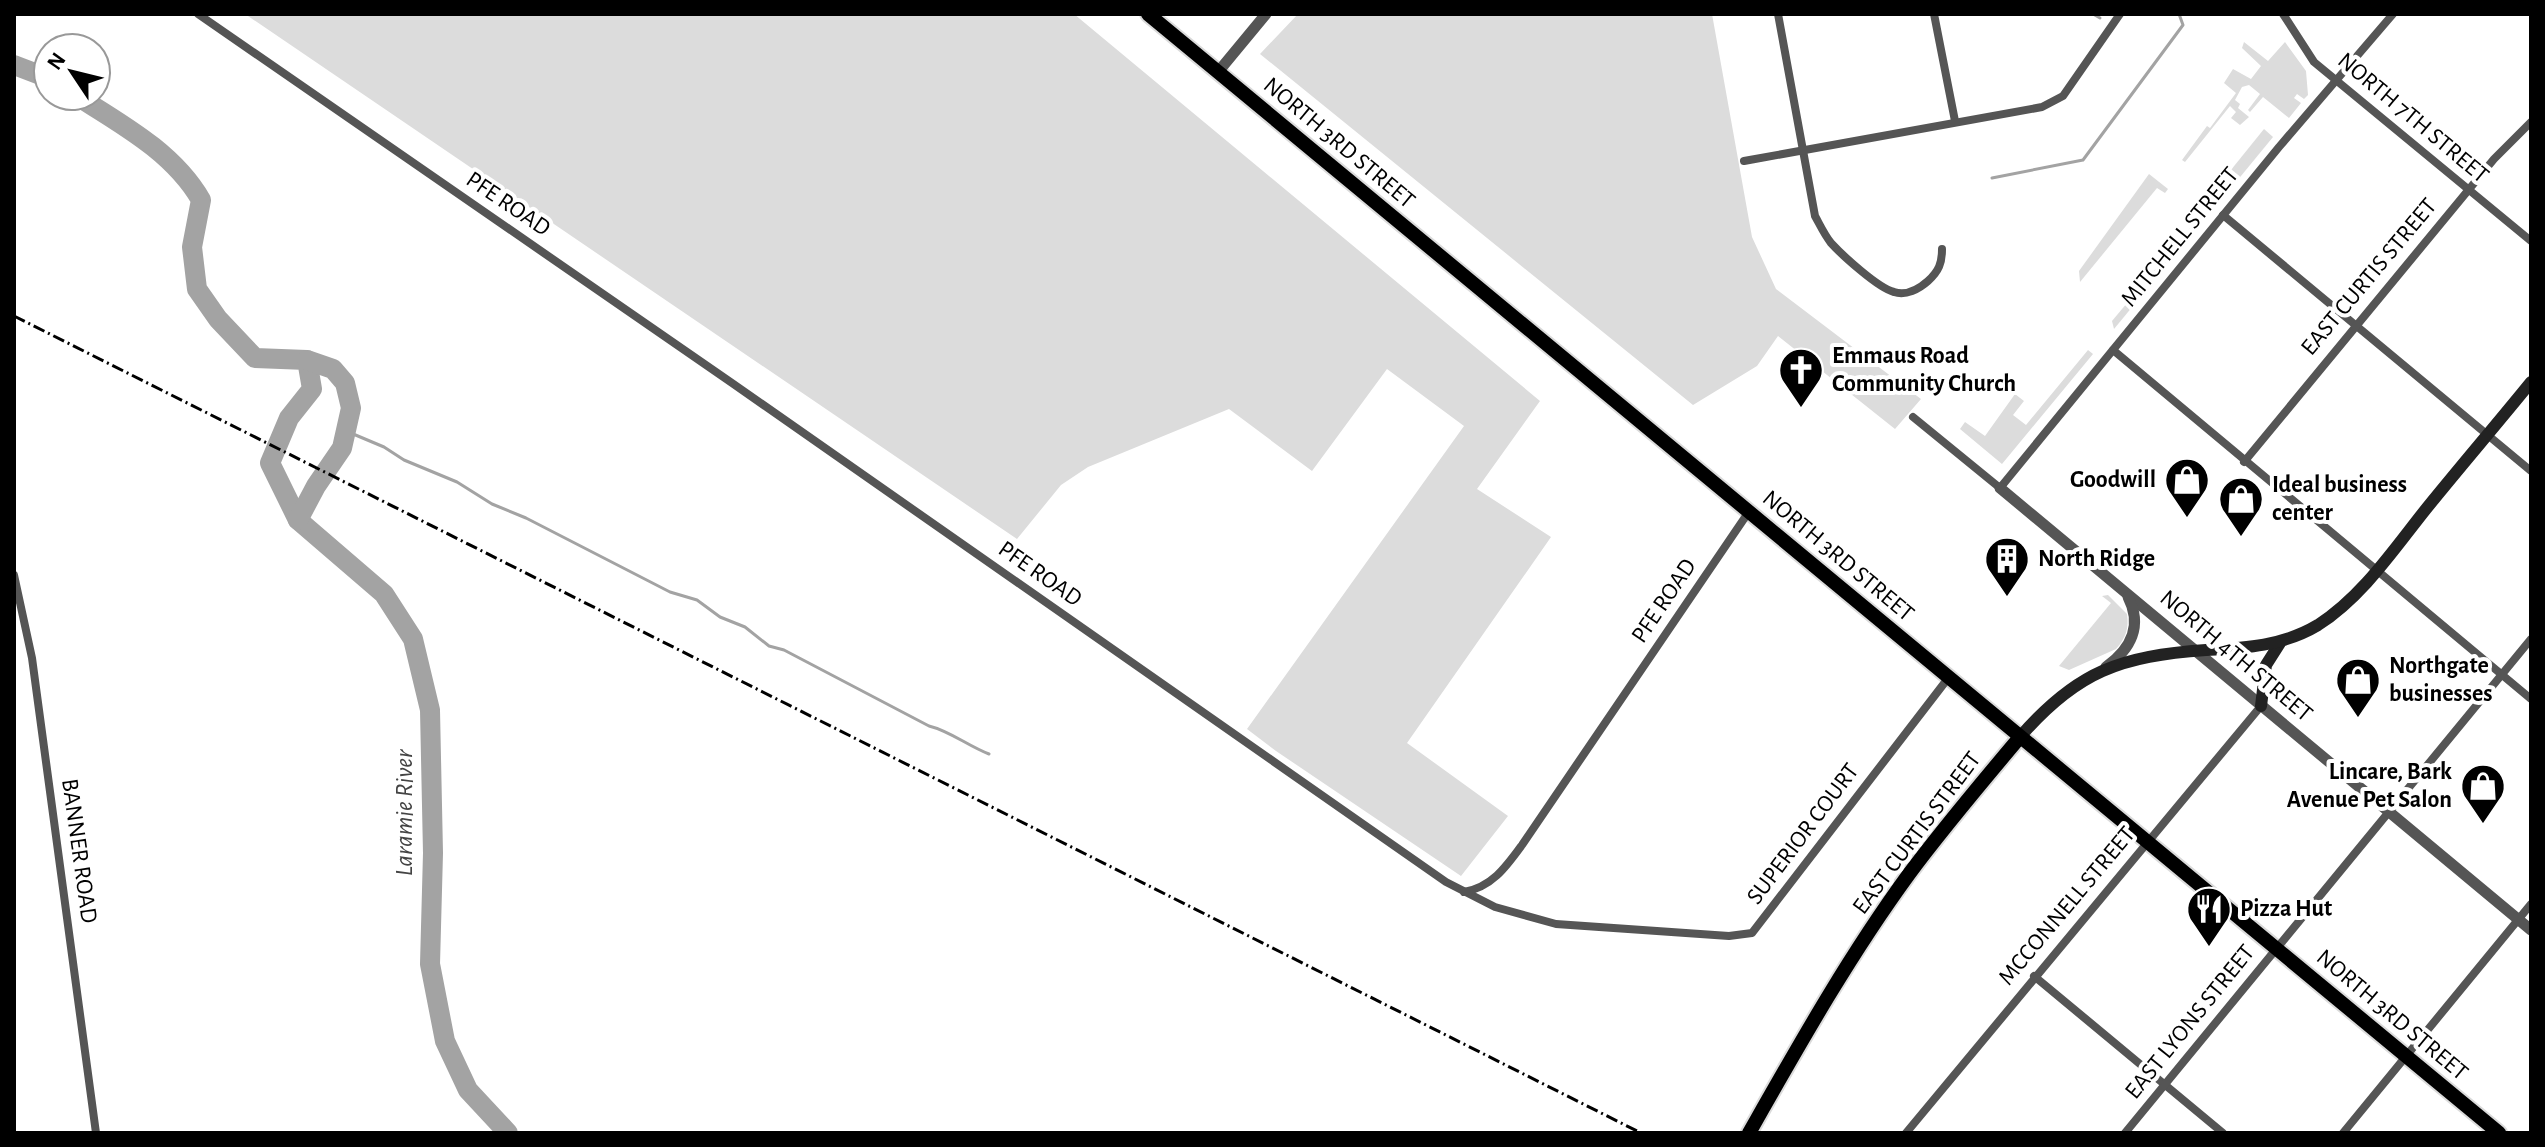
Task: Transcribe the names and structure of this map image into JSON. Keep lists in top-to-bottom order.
{
  "streets": {
    "main road": ["NORTH 3RD STREET", "EAST CURTIS STREET"],
    "street": [
      "NORTH 7TH STREET",
      "PFE ROAD",
      "MITCHELL STREET",
      "NORTH 4TH STREET",
      "SUPERIOR COURT",
      "BANNER ROAD",
      "MCCONNELL STREET",
      "EAST LYONS STREET"
    ]
  },
  "crossings": [
    ["NORTH 7TH STREET", "MITCHELL STREET"],
    ["NORTH 7TH STREET", "EAST CURTIS STREET"],
    ["NORTH 3RD STREET", "PFE ROAD"],
    ["NORTH 3RD STREET", "EAST CURTIS STREET"],
    ["NORTH 3RD STREET", "SUPERIOR COURT"],
    ["NORTH 3RD STREET", "MCCONNELL STREET"],
    ["NORTH 3RD STREET", "EAST LYONS STREET"],
    ["PFE ROAD", "SUPERIOR COURT"],
    ["MITCHELL STREET", "NORTH 4TH STREET"],
    ["EAST CURTIS STREET", "NORTH 4TH STREET"],
    ["NORTH 4TH STREET", "MCCONNELL STREET"],
    ["NORTH 4TH STREET", "EAST LYONS STREET"]
  ],
  "water": ["Laramie River"],
  "places": {
    "church": ["Emmaus Road Community Church"],
    "shop": [
      "Goodwill",
      "Ideal business center",
      "Northgate businesses",
      "Lincare, Bark Avenue Pet Salon"
    ],
    "building": ["North Ridge"],
    "restaurant": ["Pizza Hut"]
  },
  "north": "top left"
}
